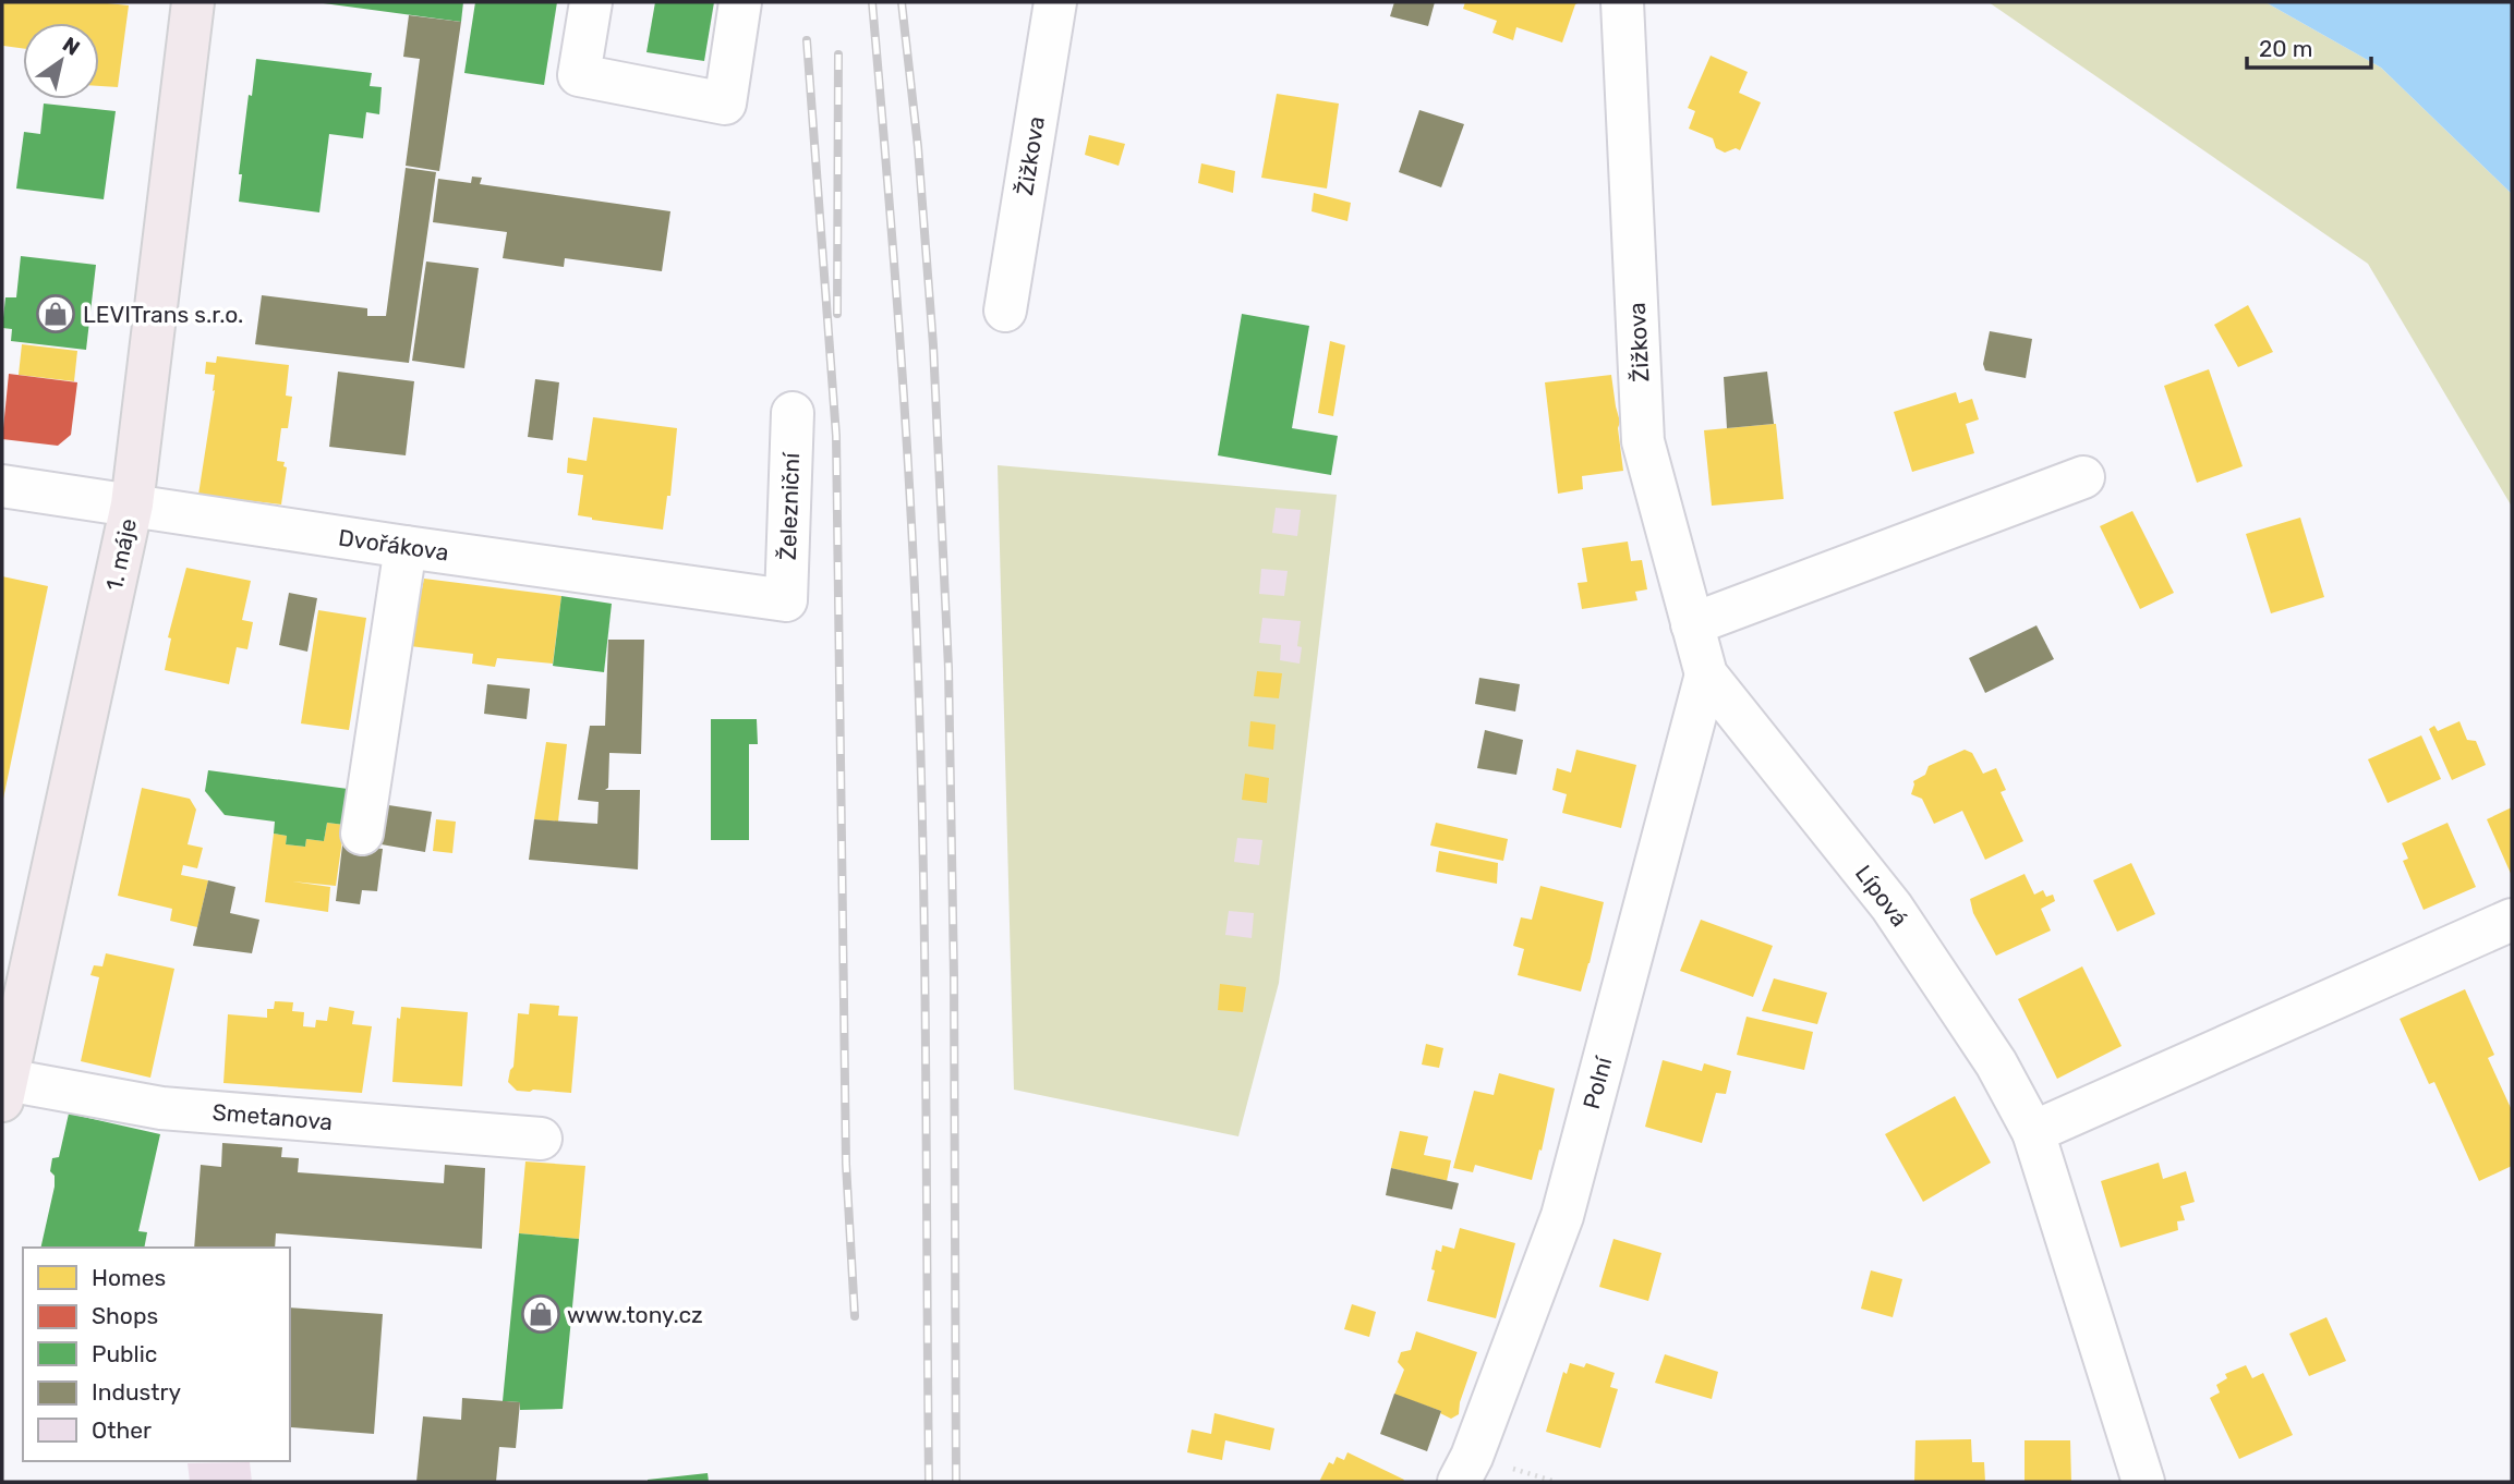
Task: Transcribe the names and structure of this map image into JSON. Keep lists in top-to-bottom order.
{
  "streets": {
    "main road": ["1. máje"],
    "street": [
      "Žižkova",
      "Železniční",
      "Dvořákova",
      "Lípová",
      "Polní",
      "Smetanova"
    ]
  },
  "crossings": [
    ["Žižkova", "Lípová"],
    ["Žižkova", "Polní"],
    ["Železniční", "Dvořákova"],
    ["Dvořákova", "1. máje"],
    ["1. máje", "Smetanova"],
    ["Lípová", "Polní"]
  ],
  "places": {
    "shop": ["LEVITrans s.r.o.", "www.tony.cz"]
  },
  "legend": [
    "Homes",
    "Shops",
    "Public",
    "Industry",
    "Other"
  ],
  "scale_bar": "20 m",
  "north": "top right"
}
